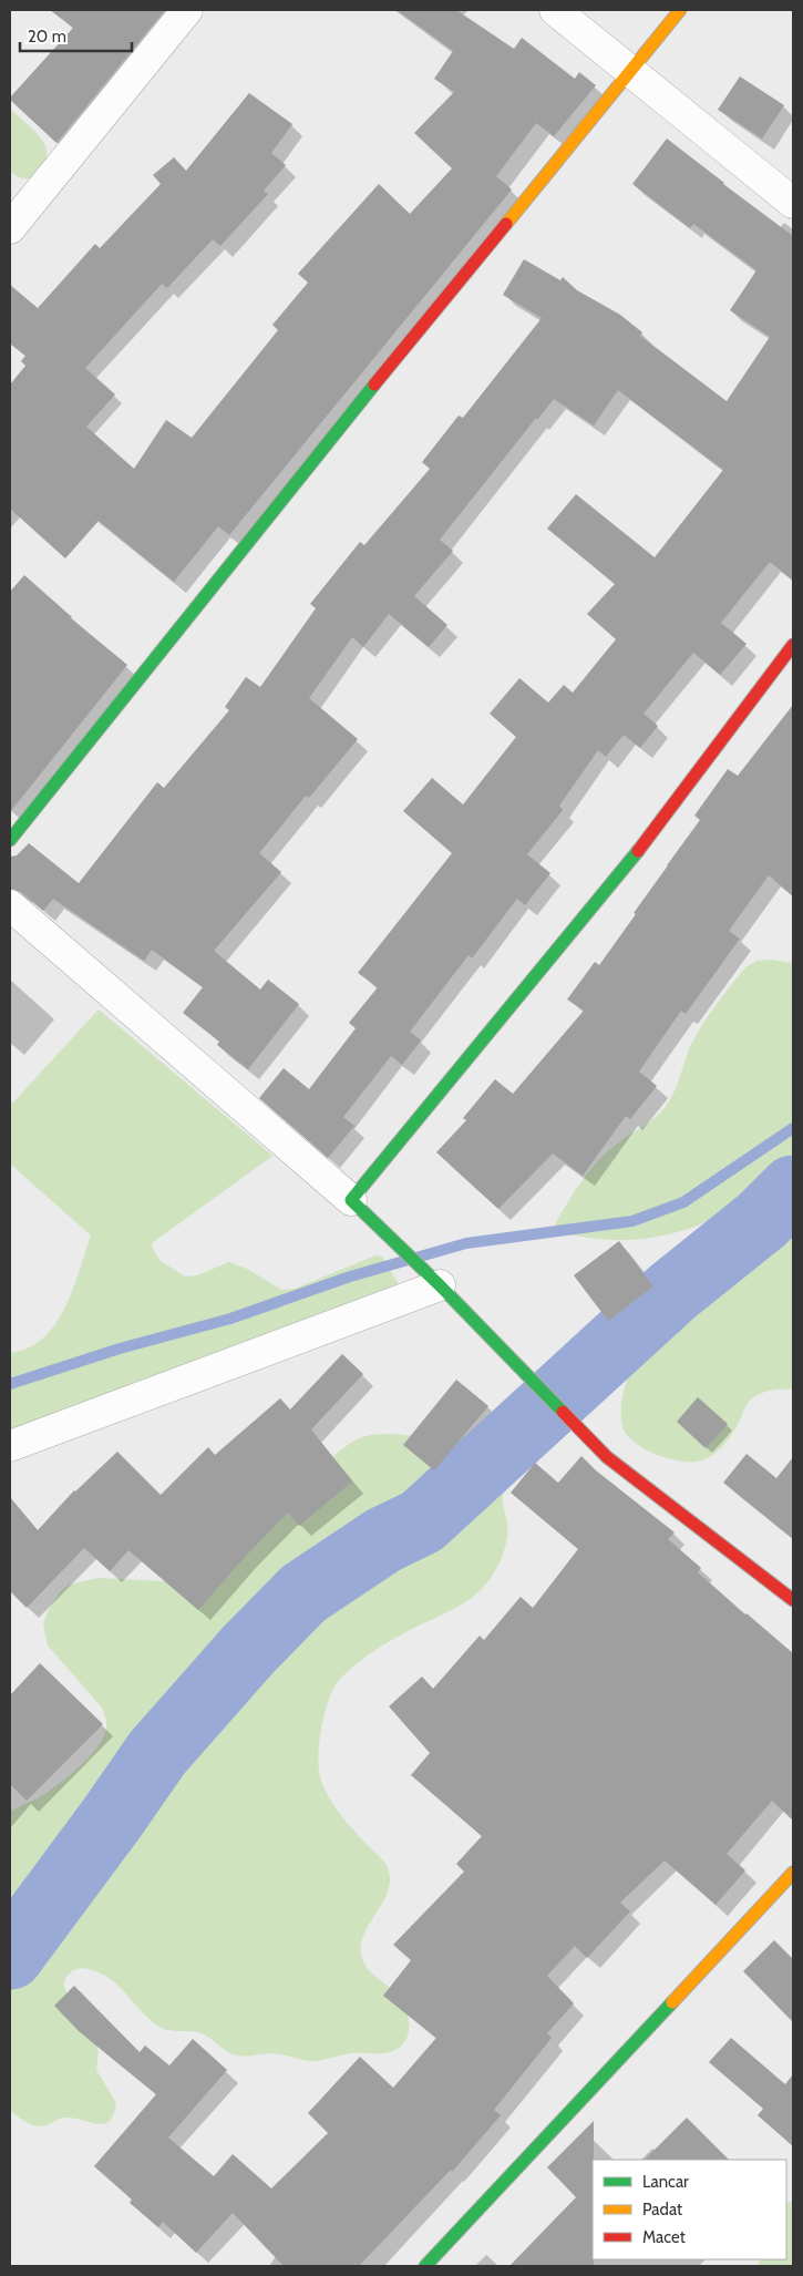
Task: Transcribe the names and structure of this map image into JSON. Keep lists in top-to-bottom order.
{
  "legend": ["Lancar", "Padat", "Macet"],
  "scale_bar": "20 m"
}
